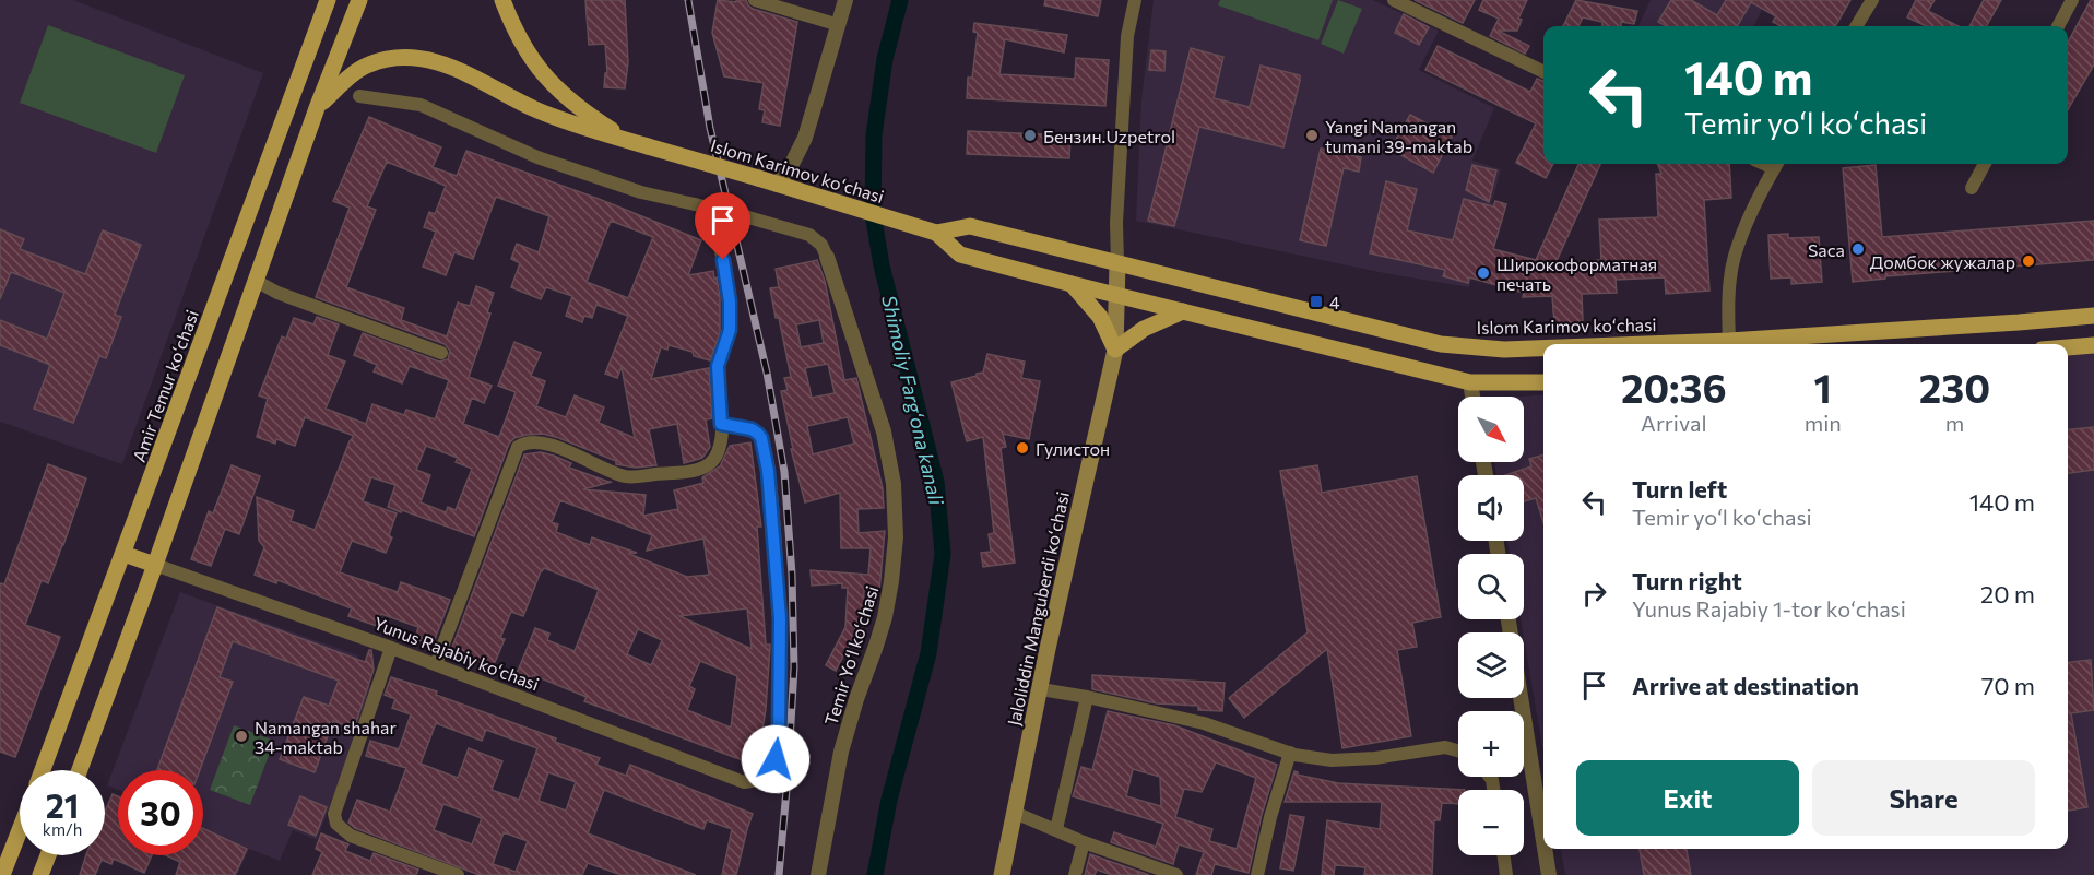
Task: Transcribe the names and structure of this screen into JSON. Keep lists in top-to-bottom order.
{
  "streets": {
    "main road": ["Islom Karimov koʻchasi", "Amir Temur koʻchasi", "Jaloliddin Manguberdi koʻchasi"],
    "street": ["Yunus Rajabiy ko‘chasi", "Temir Yoʻl koʻchasi"]
  },
  "crossings": [
    ["Islom Karimov koʻchasi", "Jaloliddin Manguberdi koʻchasi"]
  ],
  "water": ["Shimoliy Fargʻona kanali"],
  "places": {
    "other": [
      "Бензин.Uzpetrol",
      "Yangi Namangan tumani 39-maktab",
      "Saca",
      "Домбок жужалар",
      "Широкоформатная печать",
      "Гулистон",
      "Namangan shahar 34-maktab"
    ],
    "transit": ["4"]
  },
  "north": "bottom right",
  "page": {
    "turn": ["140 m", "Temir yoʻl koʻchasi"],
    "eta": [
      "20:36",
      "Arrival",
      "1",
      "min",
      "230",
      "m"
    ],
    "map_buttons": ["+", "−"],
    "list": [
      {
        "name": "Turn left",
        "note": "Temir yoʻl koʻchasi",
        "value": "140 m"
      },
      {
        "name": "Turn right",
        "note": "Yunus Rajabiy 1-tor koʻchasi",
        "value": "20 m"
      },
      {
        "name": "Arrive at destination",
        "value": "70 m"
      }
    ],
    "buttons": ["Exit", "Share"],
    "speed": "21 km/h",
    "limit": "30"
  }
}
